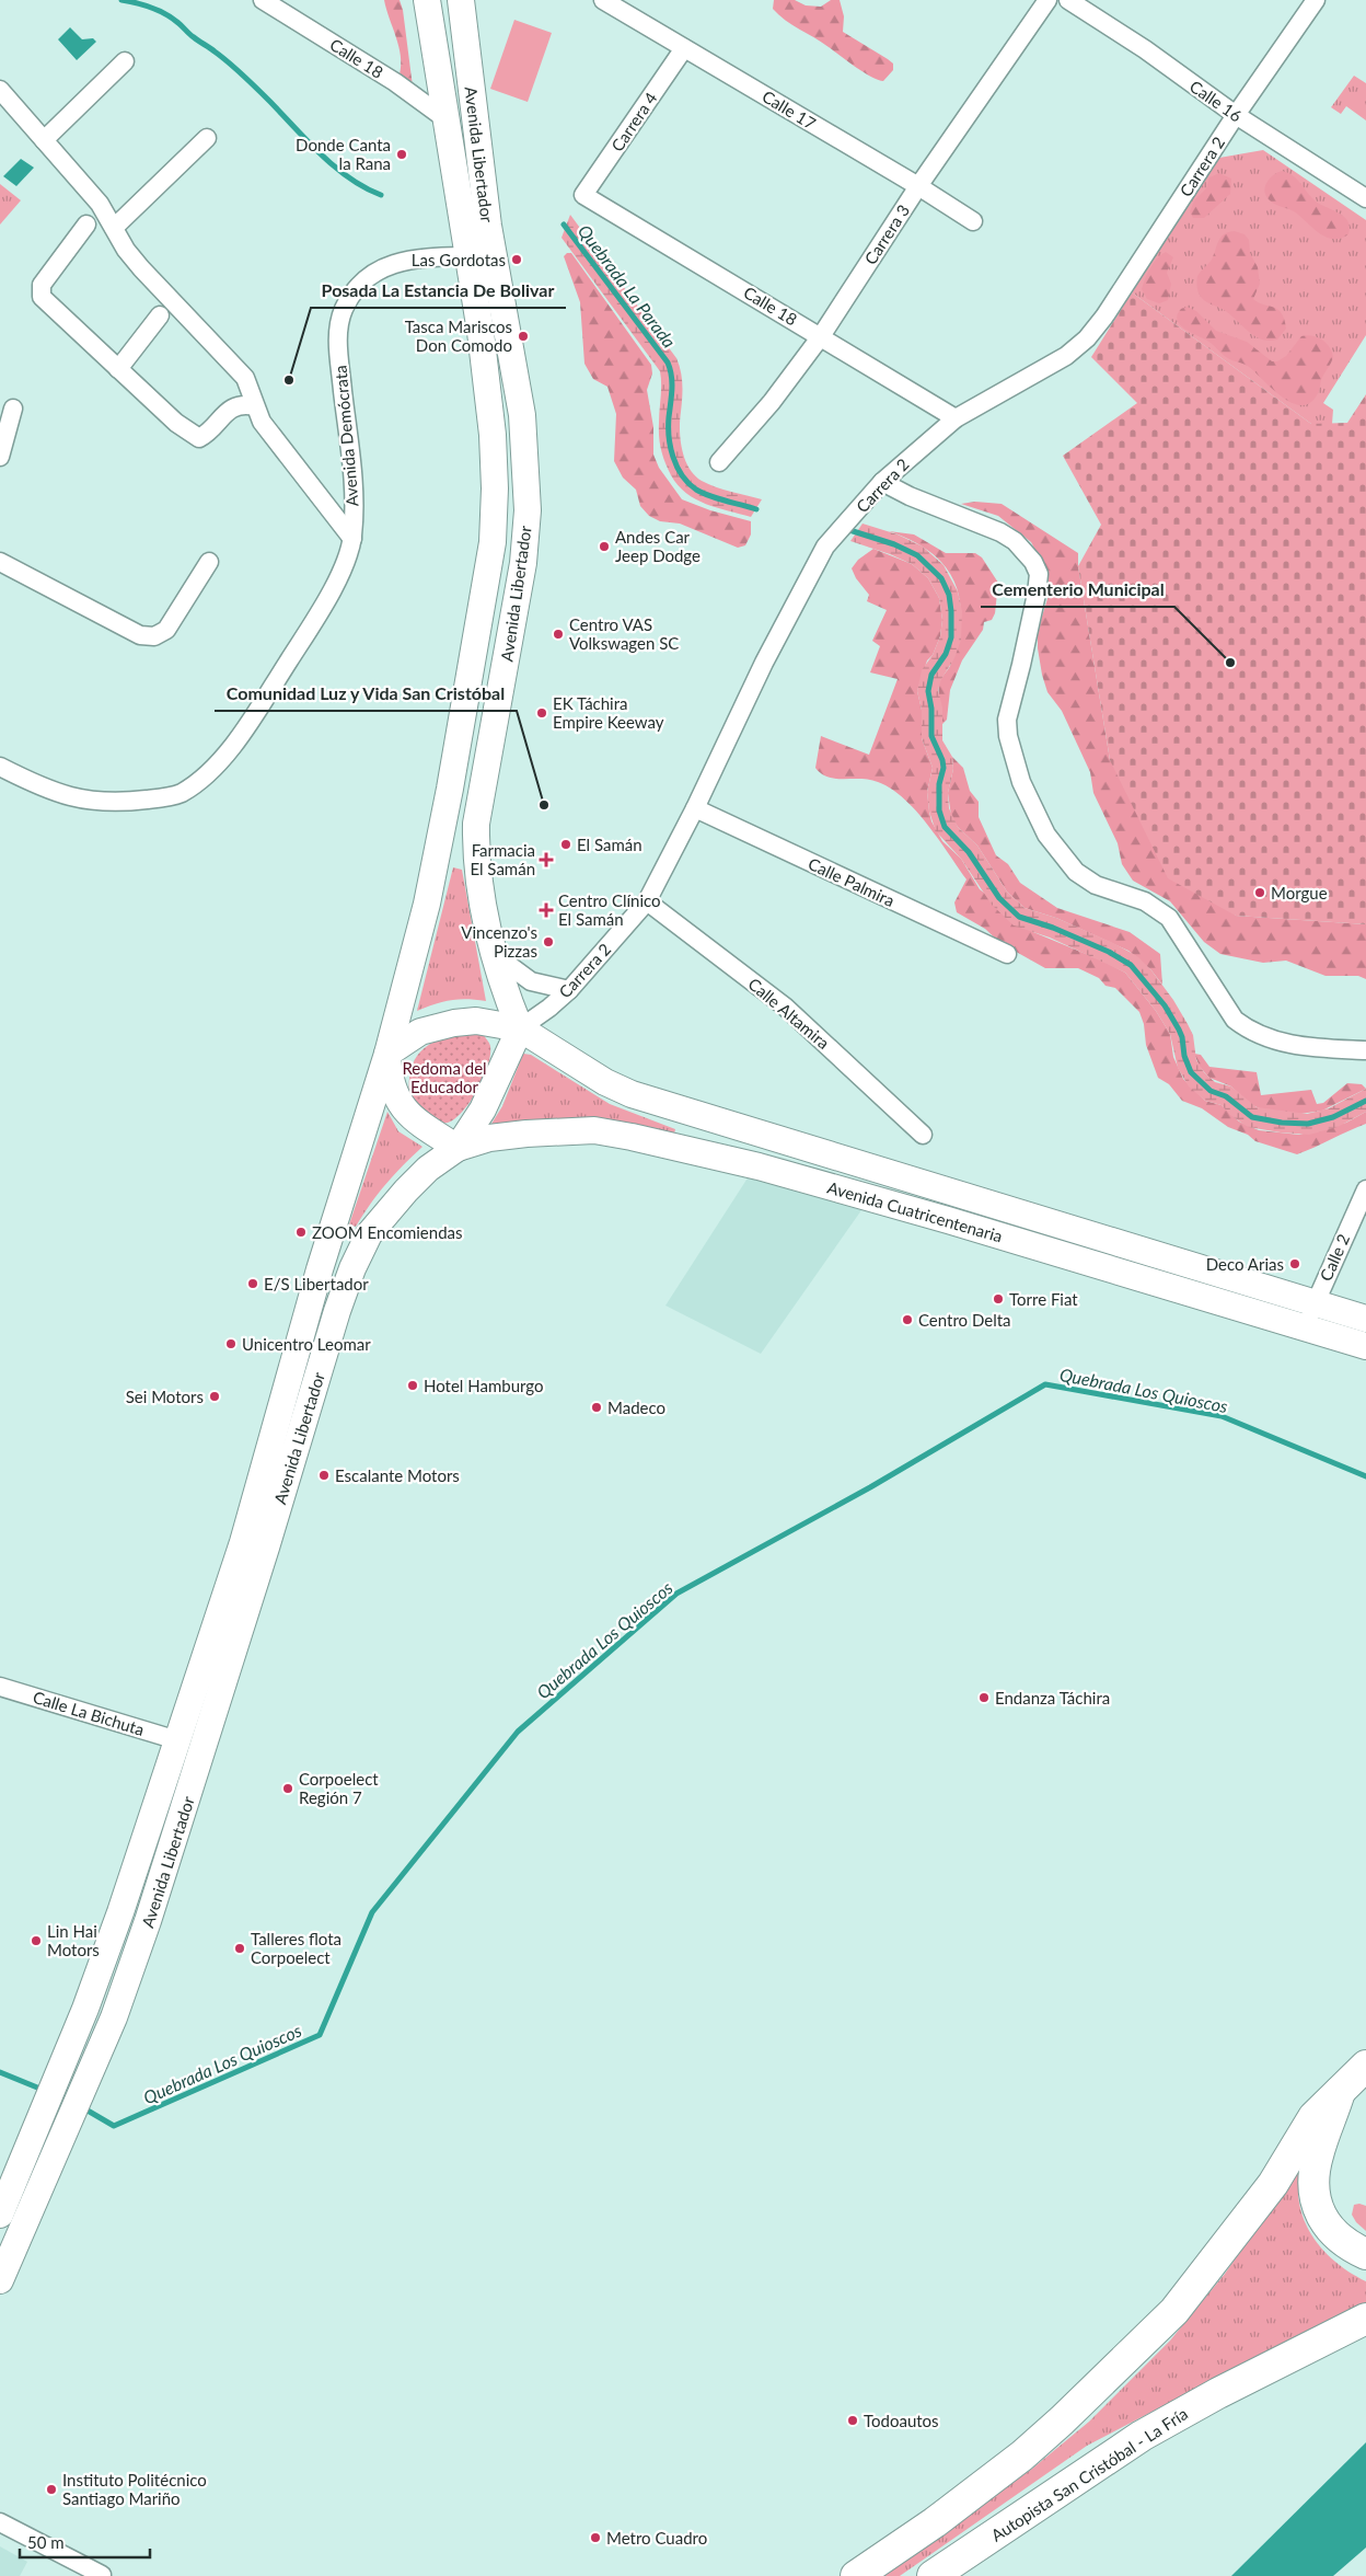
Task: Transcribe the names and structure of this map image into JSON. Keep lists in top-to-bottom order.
{
  "streets": {
    "highway": ["Autopista San Cristóbal - La Fría"],
    "main road": ["Avenida Libertador", "Avenida Cuatricentenaria"],
    "street": [
      "Calle 18",
      "Calle 16",
      "Calle 17",
      "Carrera 4",
      "Carrera 2",
      "Carrera 3",
      "Avenida Demócrata",
      "Calle Palmira",
      "Calle Altamira",
      "Calle 2",
      "Calle La Bichuta"
    ]
  },
  "crossings": [
    ["Calle 18", "Carrera 4"],
    ["Calle 18", "Avenida Libertador"],
    ["Calle 18", "Carrera 2"],
    ["Calle 18", "Carrera 3"],
    ["Calle 16", "Carrera 2"],
    ["Calle 17", "Carrera 4"],
    ["Calle 17", "Carrera 3"],
    ["Avenida Libertador", "Carrera 2"],
    ["Avenida Libertador", "Avenida Demócrata"],
    ["Avenida Libertador", "Avenida Cuatricentenaria"],
    ["Avenida Libertador", "Calle La Bichuta"],
    ["Carrera 2", "Calle Palmira"],
    ["Carrera 2", "Calle Altamira"],
    ["Carrera 2", "Avenida Cuatricentenaria"],
    ["Avenida Cuatricentenaria", "Calle 2"]
  ],
  "water": ["Quebrada La Parada", "Quebrada Los Quioscos"],
  "parks": ["Redoma del Educador"],
  "places": {
    "other": [
      "Donde Canta la Rana",
      "Las Gordotas",
      "Tasca Mariscos Don Comodo",
      "Posada La Estancia De Bolivar",
      "Andes Car Jeep Dodge",
      "Centro VAS Volkswagen SC",
      "Cementerio Municipal",
      "EK Táchira Empire Keeway",
      "Comunidad Luz y Vida San Cristóbal",
      "El Samán",
      "Morgue",
      "Vincenzo's Pizzas",
      "ZOOM Encomiendas",
      "Deco Arias",
      "E/S Libertador",
      "Torre Fiat",
      "Centro Delta",
      "Unicentro Leomar",
      "Hotel Hamburgo",
      "Sei Motors",
      "Madeco",
      "Escalante Motors",
      "Endanza Táchira",
      "Corpoelect Región 7",
      "Lin Hai Motors",
      "Talleres flota Corpoelect",
      "Todoautos",
      "Instituto Politécnico Santiago Mariño",
      "Metro Cuadro"
    ],
    "health": ["Farmacia El Samán", "Centro Clínico El Samán"]
  },
  "scale_bar": "50 m"
}
